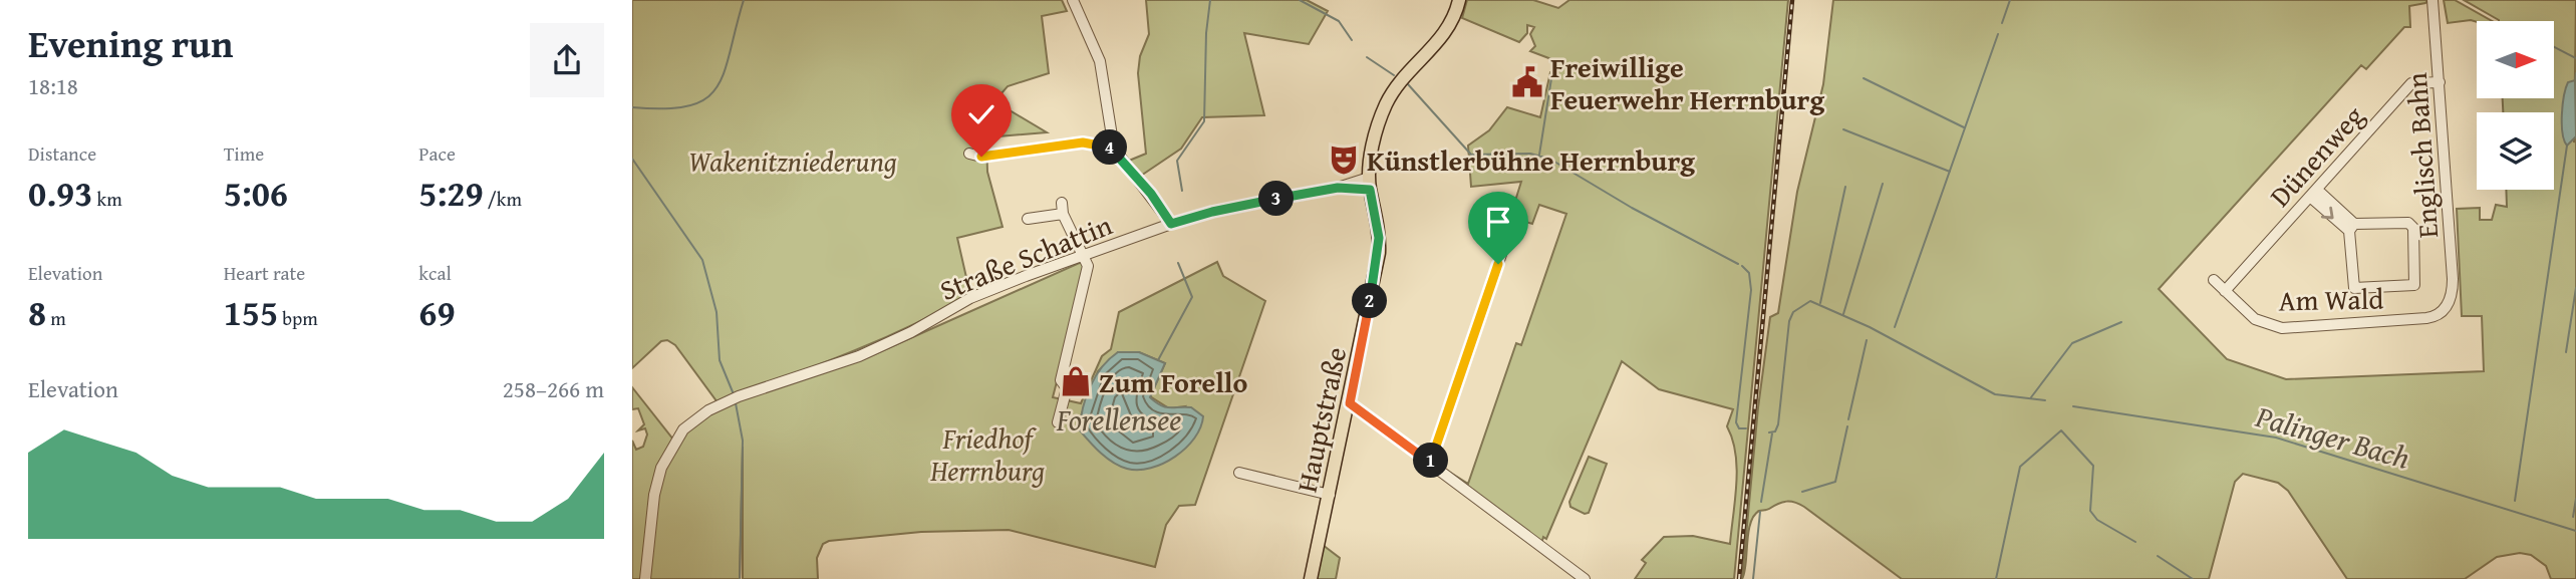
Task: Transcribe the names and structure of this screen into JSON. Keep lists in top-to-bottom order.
{
  "streets": {
    "main road": ["Hauptstraße"],
    "street": [
      "Dünenweg",
      "Englisch Bahn",
      "Straße Schattin",
      "Am Wald"
    ]
  },
  "crossings": [
    ["Dünenweg", "Englisch Bahn"],
    ["Dünenweg", "Am Wald"],
    ["Englisch Bahn", "Am Wald"],
    ["Straße Schattin", "Hauptstraße"]
  ],
  "water": ["Forellensee", "Palinger Bach"],
  "parks": ["Wakenitzniederung", "Friedhof Herrnburg"],
  "places": {
    "public building": ["Freiwillige Feuerwehr Herrnburg"],
    "theatre": ["Künstlerbühne Herrnburg"],
    "shop": ["Zum Forello"]
  },
  "north": "right",
  "page": {
    "heading": ["Evening run", "18:18"],
    "stats": [
      ["Distance", "0.93 km"],
      ["Time", "5:06"],
      ["Pace", "5:29 /km"],
      ["Elevation", "8 m"],
      ["Heart rate", "155 bpm"],
      ["kcal", "69"]
    ],
    "pins": [
      "4",
      "3",
      "2",
      "1"
    ],
    "chart": ["Elevation", "258–266 m"]
  }
}
